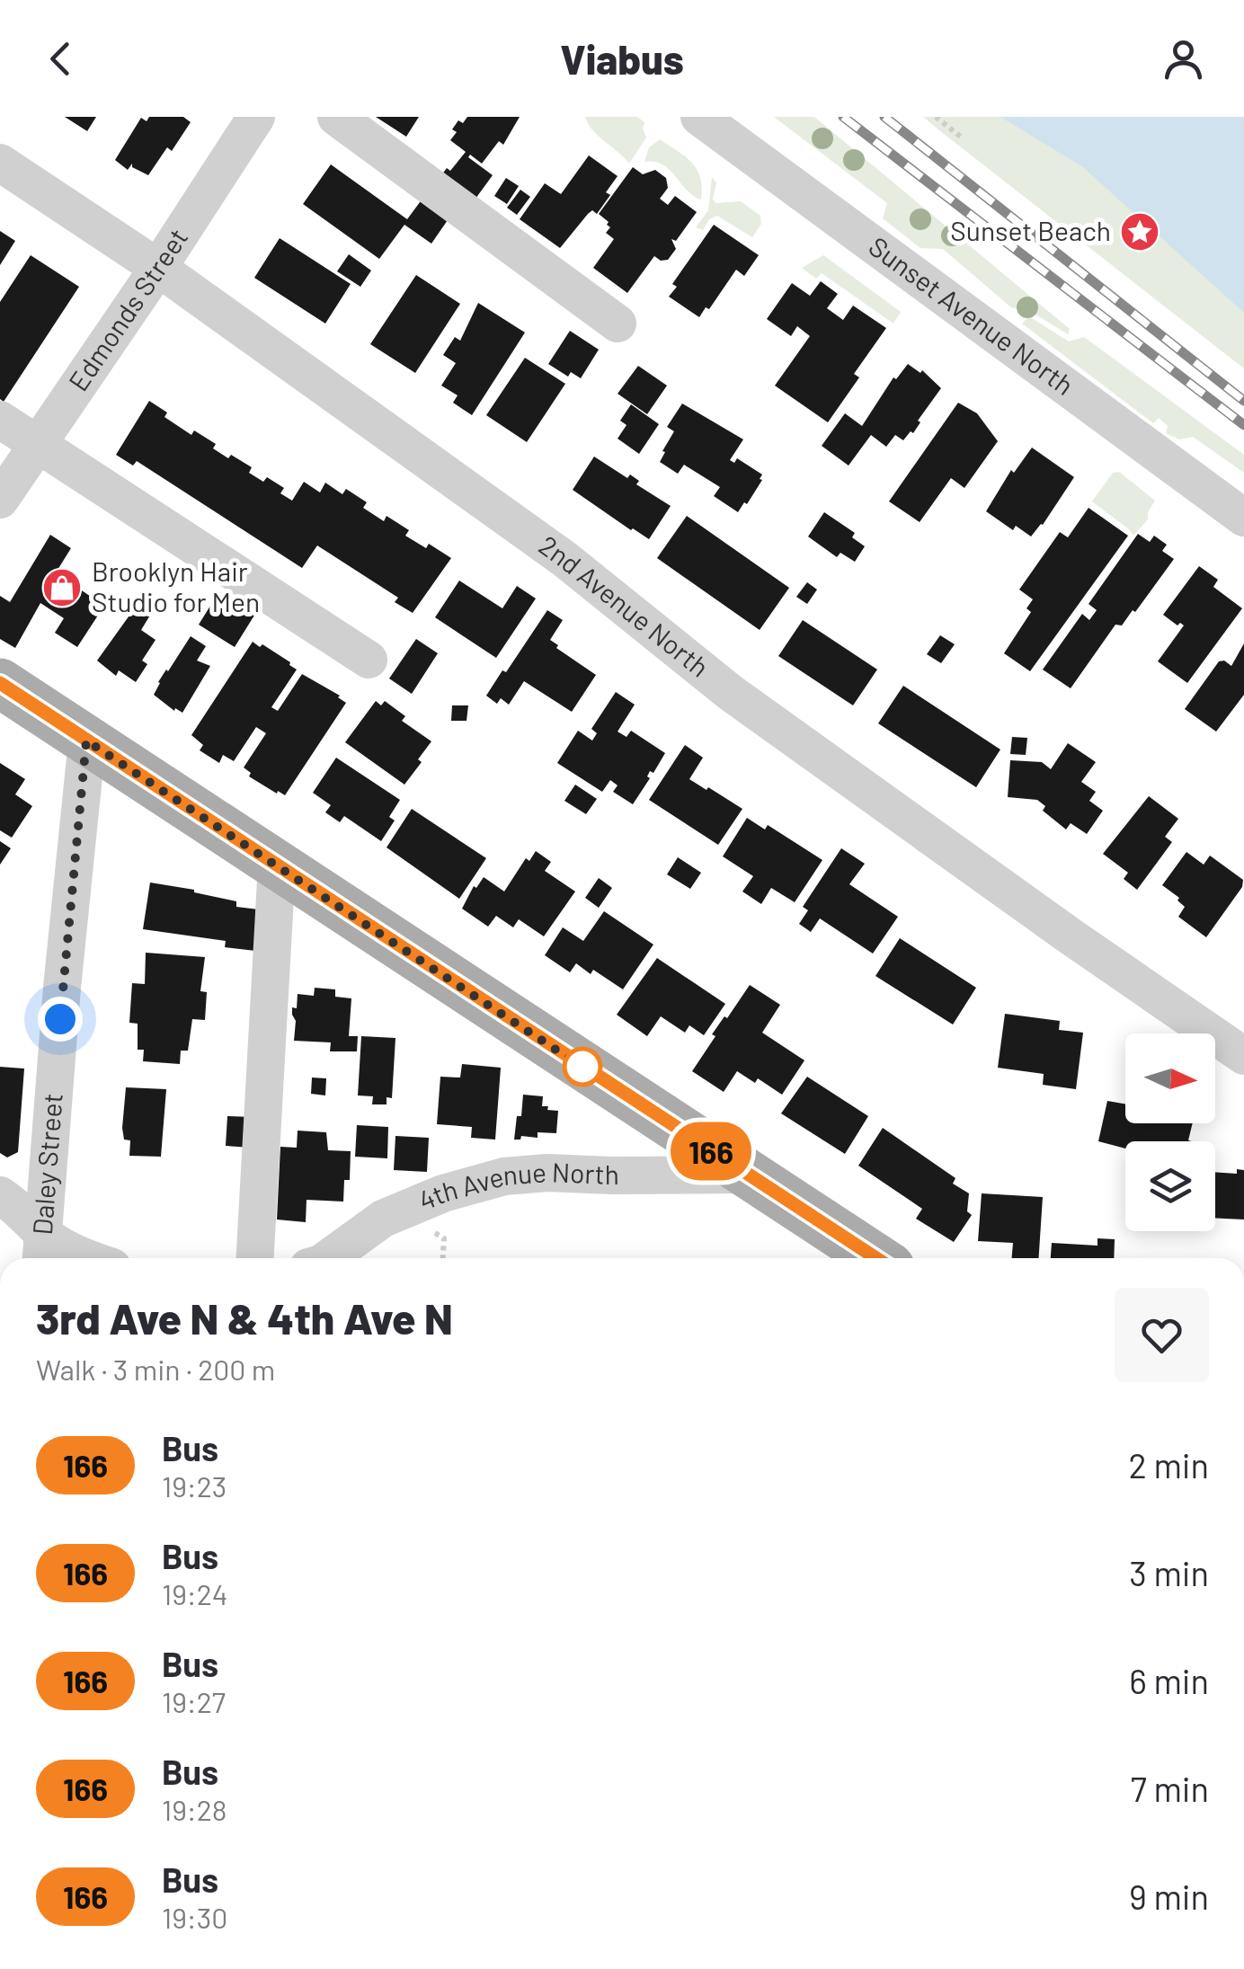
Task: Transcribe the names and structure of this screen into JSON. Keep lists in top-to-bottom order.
{
  "streets": {
    "street": [
      "Edmonds Street",
      "Sunset Avenue North",
      "2nd Avenue North",
      "Daley Street",
      "4th Avenue North"
    ]
  },
  "crossings": [
    ["Edmonds Street", "2nd Avenue North"]
  ],
  "places": {
    "place": ["Sunset Beach"],
    "shop": ["Brooklyn Hair Studio for Men"]
  },
  "lines": ["bus line 166"],
  "north": "right",
  "page": {
    "header": "Viabus",
    "on_map": "166",
    "heading": ["3rd Ave N & 4th Ave N", "Walk · 3 min · 200 m"],
    "list": [
      {
        "mark": "166",
        "name": "Bus",
        "note": "19:23",
        "value": "2 min"
      },
      {
        "mark": "166",
        "name": "Bus",
        "note": "19:24",
        "value": "3 min"
      },
      {
        "mark": "166",
        "name": "Bus",
        "note": "19:27",
        "value": "6 min"
      },
      {
        "mark": "166",
        "name": "Bus",
        "note": "19:28",
        "value": "7 min"
      },
      {
        "mark": "166",
        "name": "Bus",
        "note": "19:30",
        "value": "9 min"
      }
    ]
  }
}
